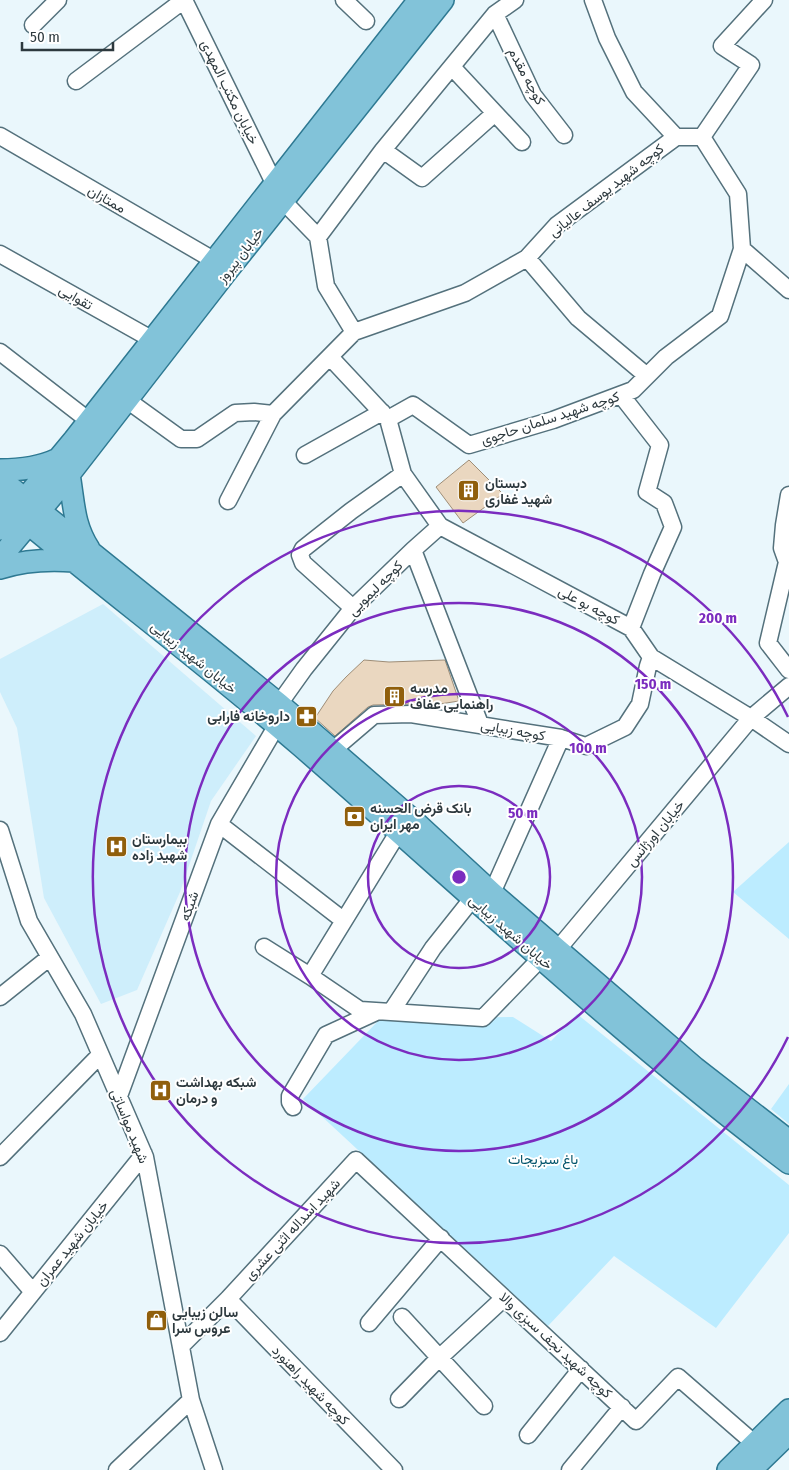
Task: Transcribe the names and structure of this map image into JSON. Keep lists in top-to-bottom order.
{
  "streets": {
    "main road": ["خیابان پیروز", "خیابان شهید زیبایی"],
    "street": [
      "کوچه مقدم",
      "خیابان مکتب المهدی",
      "کوچه شهید یوسف عالیانی",
      "ممتازان",
      "تقوایی",
      "کوچه شهید سلمان حاجوی",
      "کوچه لیمویی",
      "کوچه بو علی",
      "کوچه زیبایی",
      "خیابان اورژانس",
      "شبکه",
      "شهید مواساتی",
      "شهید اسداله اثنی عشری",
      "خیابان شهید عمران",
      "کوچه شهید نجف سبزی والا",
      "کوچه شهید راهنورد"
    ]
  },
  "crossings": [
    ["خیابان مکتب المهدی", "خیابان پیروز"],
    ["ممتازان", "خیابان پیروز"],
    ["خیابان پیروز", "تقوایی"],
    ["خیابان پیروز", "خیابان شهید زیبایی"],
    ["کوچه لیمویی", "خیابان شهید زیبایی"],
    ["کوچه لیمویی", "کوچه زیبایی"],
    ["کوچه بو علی", "کوچه زیبایی"],
    ["کوچه بو علی", "خیابان اورژانس"],
    ["خیابان شهید زیبایی", "کوچه زیبایی"],
    ["خیابان شهید زیبایی", "خیابان اورژانس"],
    ["خیابان شهید زیبایی", "شبکه"],
    ["شبکه", "شهید مواساتی"],
    ["شهید مواساتی", "شهید اسداله اثنی عشری"],
    ["شهید مواساتی", "خیابان شهید عمران"],
    ["شهید اسداله اثنی عشری", "کوچه شهید نجف سبزی والا"],
    ["شهید اسداله اثنی عشری", "کوچه شهید راهنورد"]
  ],
  "parks": ["باغ سبزیجات"],
  "places": {
    "building": ["دبستان شهید غفاری", "مدرسه راهنمایی عفاف"],
    "pharmacy": ["داروخانه فارابی"],
    "bank": ["بانک قرض الحسنه مهر ایران"],
    "hospital": ["بیمارستان شهید زاده", "شبکه بهداشت و درمان"],
    "shop": ["سالن زیبایی عروس سرا"]
  },
  "scale_bar": "50 m",
  "rings": [
    "200 m",
    "150 m",
    "100 m",
    "50 m"
  ]
}
